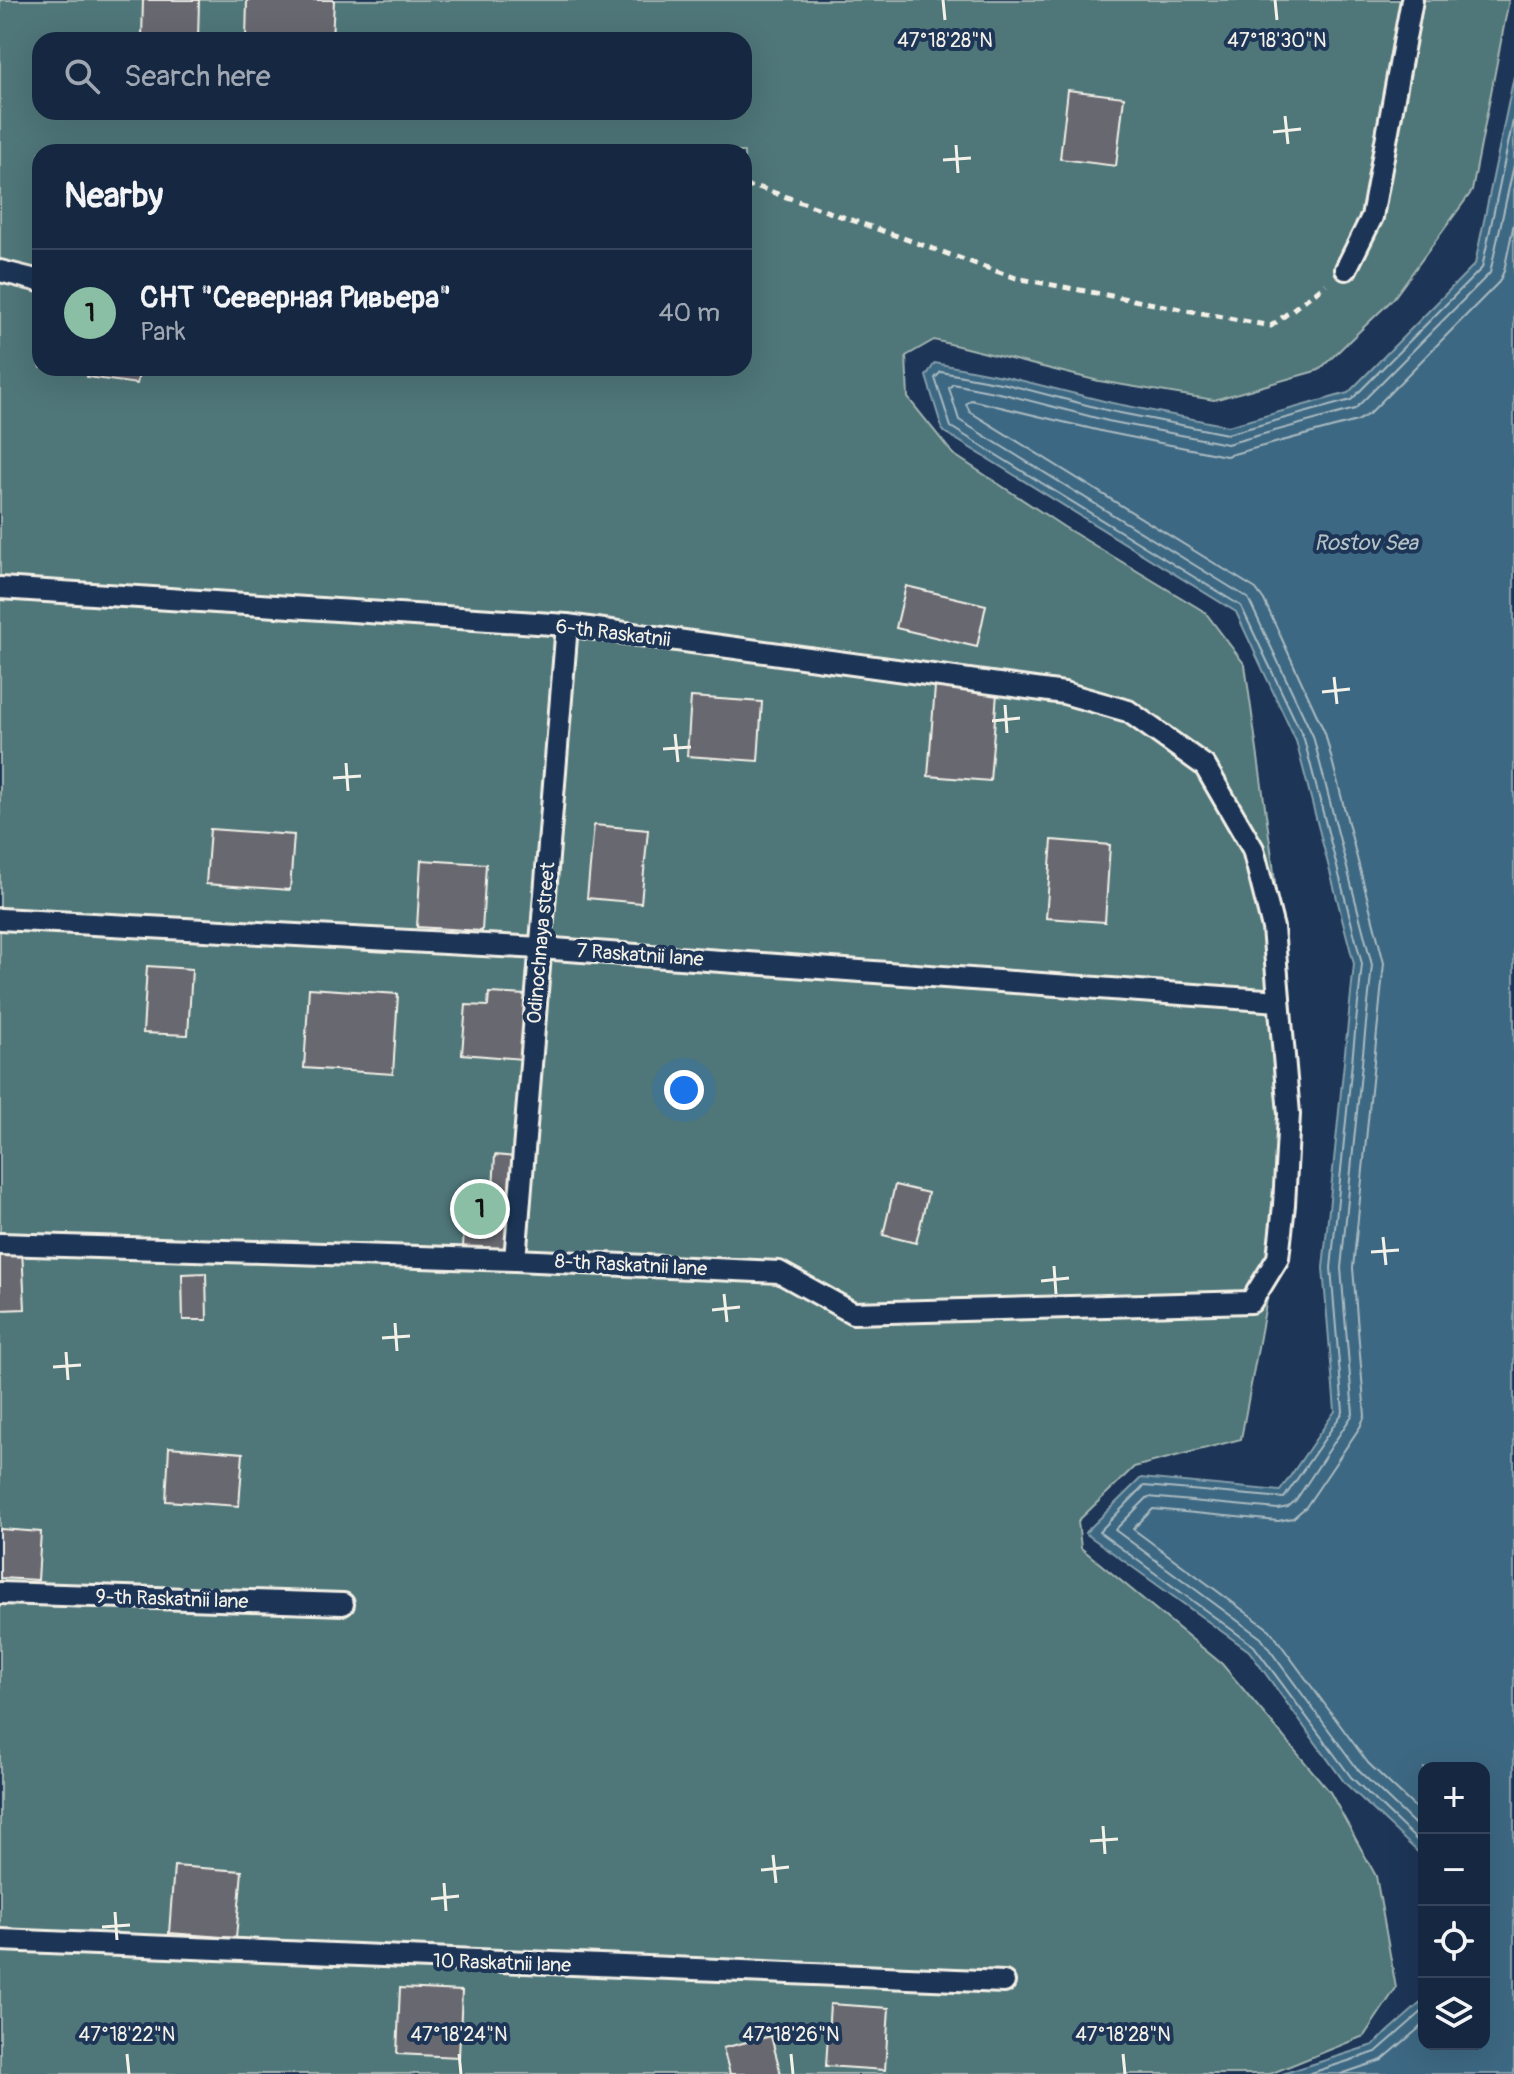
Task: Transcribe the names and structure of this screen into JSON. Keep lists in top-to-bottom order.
{
  "streets": {
    "lane": [
      "6-th Raskatnii",
      "Odinochnaya street",
      "7 Raskatnii lane",
      "8-th Raskatnii lane",
      "9-th Raskatnii lane",
      "10 Raskatnii lane"
    ]
  },
  "crossings": [
    ["6-th Raskatnii", "Odinochnaya street"],
    ["6-th Raskatnii", "7 Raskatnii lane"],
    ["6-th Raskatnii", "8-th Raskatnii lane"],
    ["Odinochnaya street", "7 Raskatnii lane"],
    ["Odinochnaya street", "8-th Raskatnii lane"],
    ["7 Raskatnii lane", "8-th Raskatnii lane"]
  ],
  "water": ["Rostov Sea"],
  "page": {
    "search": "Search here",
    "heading": "Nearby",
    "list": [
      {
        "mark": "1",
        "name": "СНТ \"Северная Ривьера\"",
        "note": "Park",
        "value": "40 m"
      }
    ],
    "pins": "1",
    "map_buttons": ["+", "−"]
  },
  "coordinates": [
    "47°18'28\"N",
    "47°18'30\"N",
    "47°18'22\"N",
    "47°18'24\"N",
    "47°18'26\"N"
  ]
}
